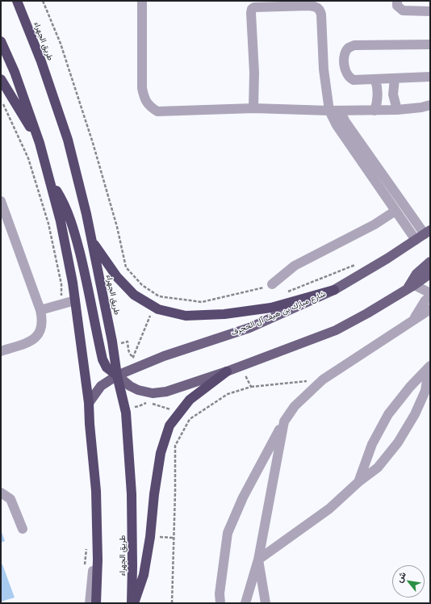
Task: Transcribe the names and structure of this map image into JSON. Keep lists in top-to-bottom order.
{
  "streets": {
    "highway": ["طريق الجهراء"],
    "main road": ["شارع مبارك بن هيف آل الحجرف"]
  },
  "crossings": [
    ["طريق الجهراء", "شارع مبارك بن هيف آل الحجرف"]
  ],
  "north": "top left"
}
